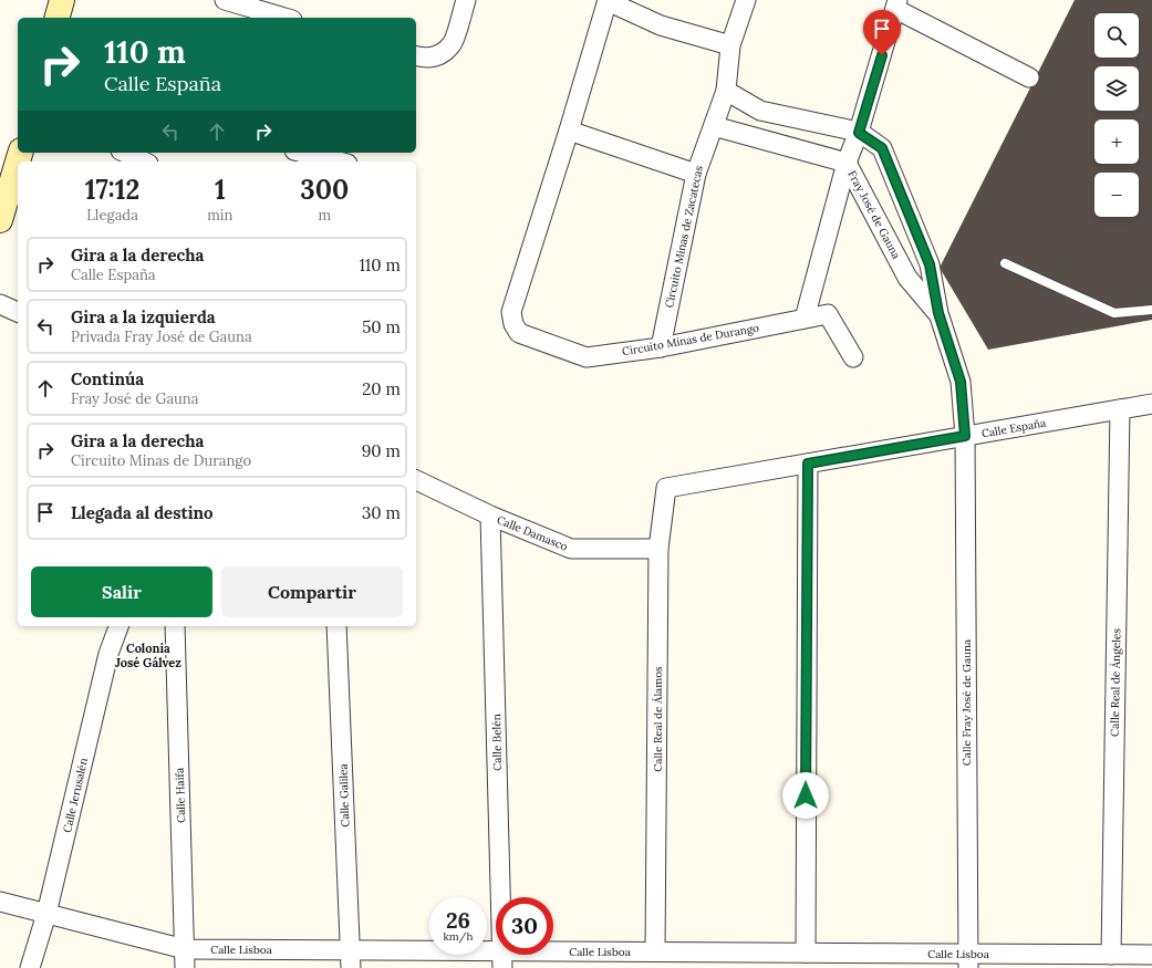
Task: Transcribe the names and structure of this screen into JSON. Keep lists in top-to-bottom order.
{
  "streets": {
    "street": [
      "Fray José de Gauna",
      "Circuito Minas de Zacatecas",
      "Circuito Minas de Durango",
      "Calle España",
      "Calle Damasco",
      "Calle Real de Ángeles",
      "Calle Fray José de Gauna",
      "Calle Real de Álamos",
      "Calle Belén",
      "Calle Jerusalén",
      "Calle Haifa",
      "Calle Galilea",
      "Calle Lisboa"
    ]
  },
  "crossings": [
    ["Fray José de Gauna", "Circuito Minas de Zacatecas"],
    ["Fray José de Gauna", "Calle Fray José de Gauna"],
    ["Circuito Minas de Zacatecas", "Circuito Minas de Durango"],
    ["Calle España", "Calle Real de Ángeles"],
    ["Calle España", "Calle Fray José de Gauna"],
    ["Calle España", "Calle Real de Álamos"],
    ["Calle Damasco", "Calle Real de Álamos"],
    ["Calle Damasco", "Calle Belén"],
    ["Calle Real de Ángeles", "Calle Lisboa"],
    ["Calle Fray José de Gauna", "Calle Lisboa"],
    ["Calle Real de Álamos", "Calle Lisboa"],
    ["Calle Belén", "Calle Lisboa"],
    ["Calle Jerusalén", "Calle Lisboa"],
    ["Calle Haifa", "Calle Lisboa"],
    ["Calle Galilea", "Calle Lisboa"]
  ],
  "districts": ["Colonia José Gálvez"],
  "page": {
    "map_buttons": ["+", "−"],
    "turn": ["110 m", "Calle España"],
    "eta": [
      "17:12",
      "Llegada",
      "1",
      "min",
      "300",
      "m"
    ],
    "list": [
      {
        "name": "Gira a la derecha",
        "note": "Calle España",
        "value": "110 m"
      },
      {
        "name": "Gira a la izquierda",
        "note": "Privada Fray José de Gauna",
        "value": "50 m"
      },
      {
        "name": "Continúa",
        "note": "Fray José de Gauna",
        "value": "20 m"
      },
      {
        "name": "Gira a la derecha",
        "note": "Circuito Minas de Durango",
        "value": "90 m"
      },
      {
        "name": "Llegada al destino",
        "value": "30 m"
      }
    ],
    "buttons": ["Salir", "Compartir"],
    "speed": "26 km/h",
    "limit": "30"
  }
}
